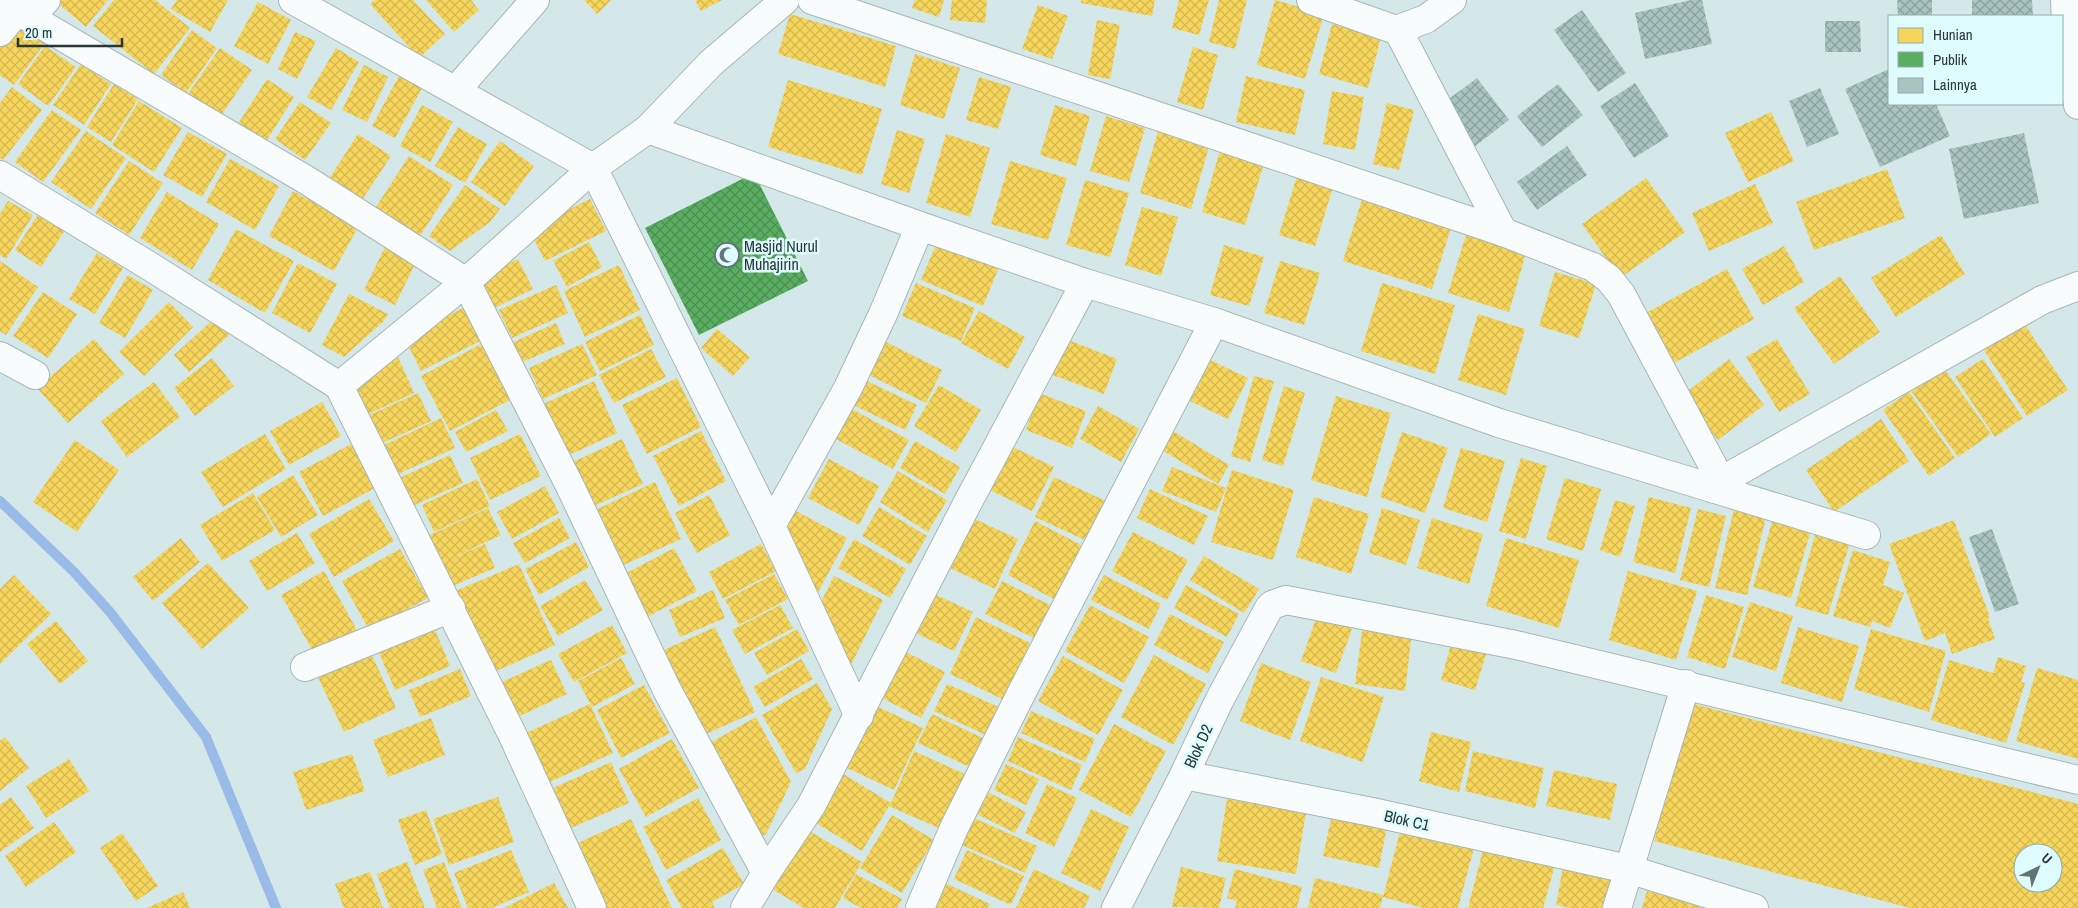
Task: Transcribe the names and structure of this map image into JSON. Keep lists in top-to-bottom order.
{
  "streets": {
    "street": ["Blok D2", "Blok C1"]
  },
  "crossings": [
    ["Blok D2", "Blok C1"]
  ],
  "places": {
    "mosque": ["Masjid Nurul Muhajirin"]
  },
  "legend": ["Hunian", "Publik", "Lainnya"],
  "scale_bar": "20 m",
  "north": "top right"
}
